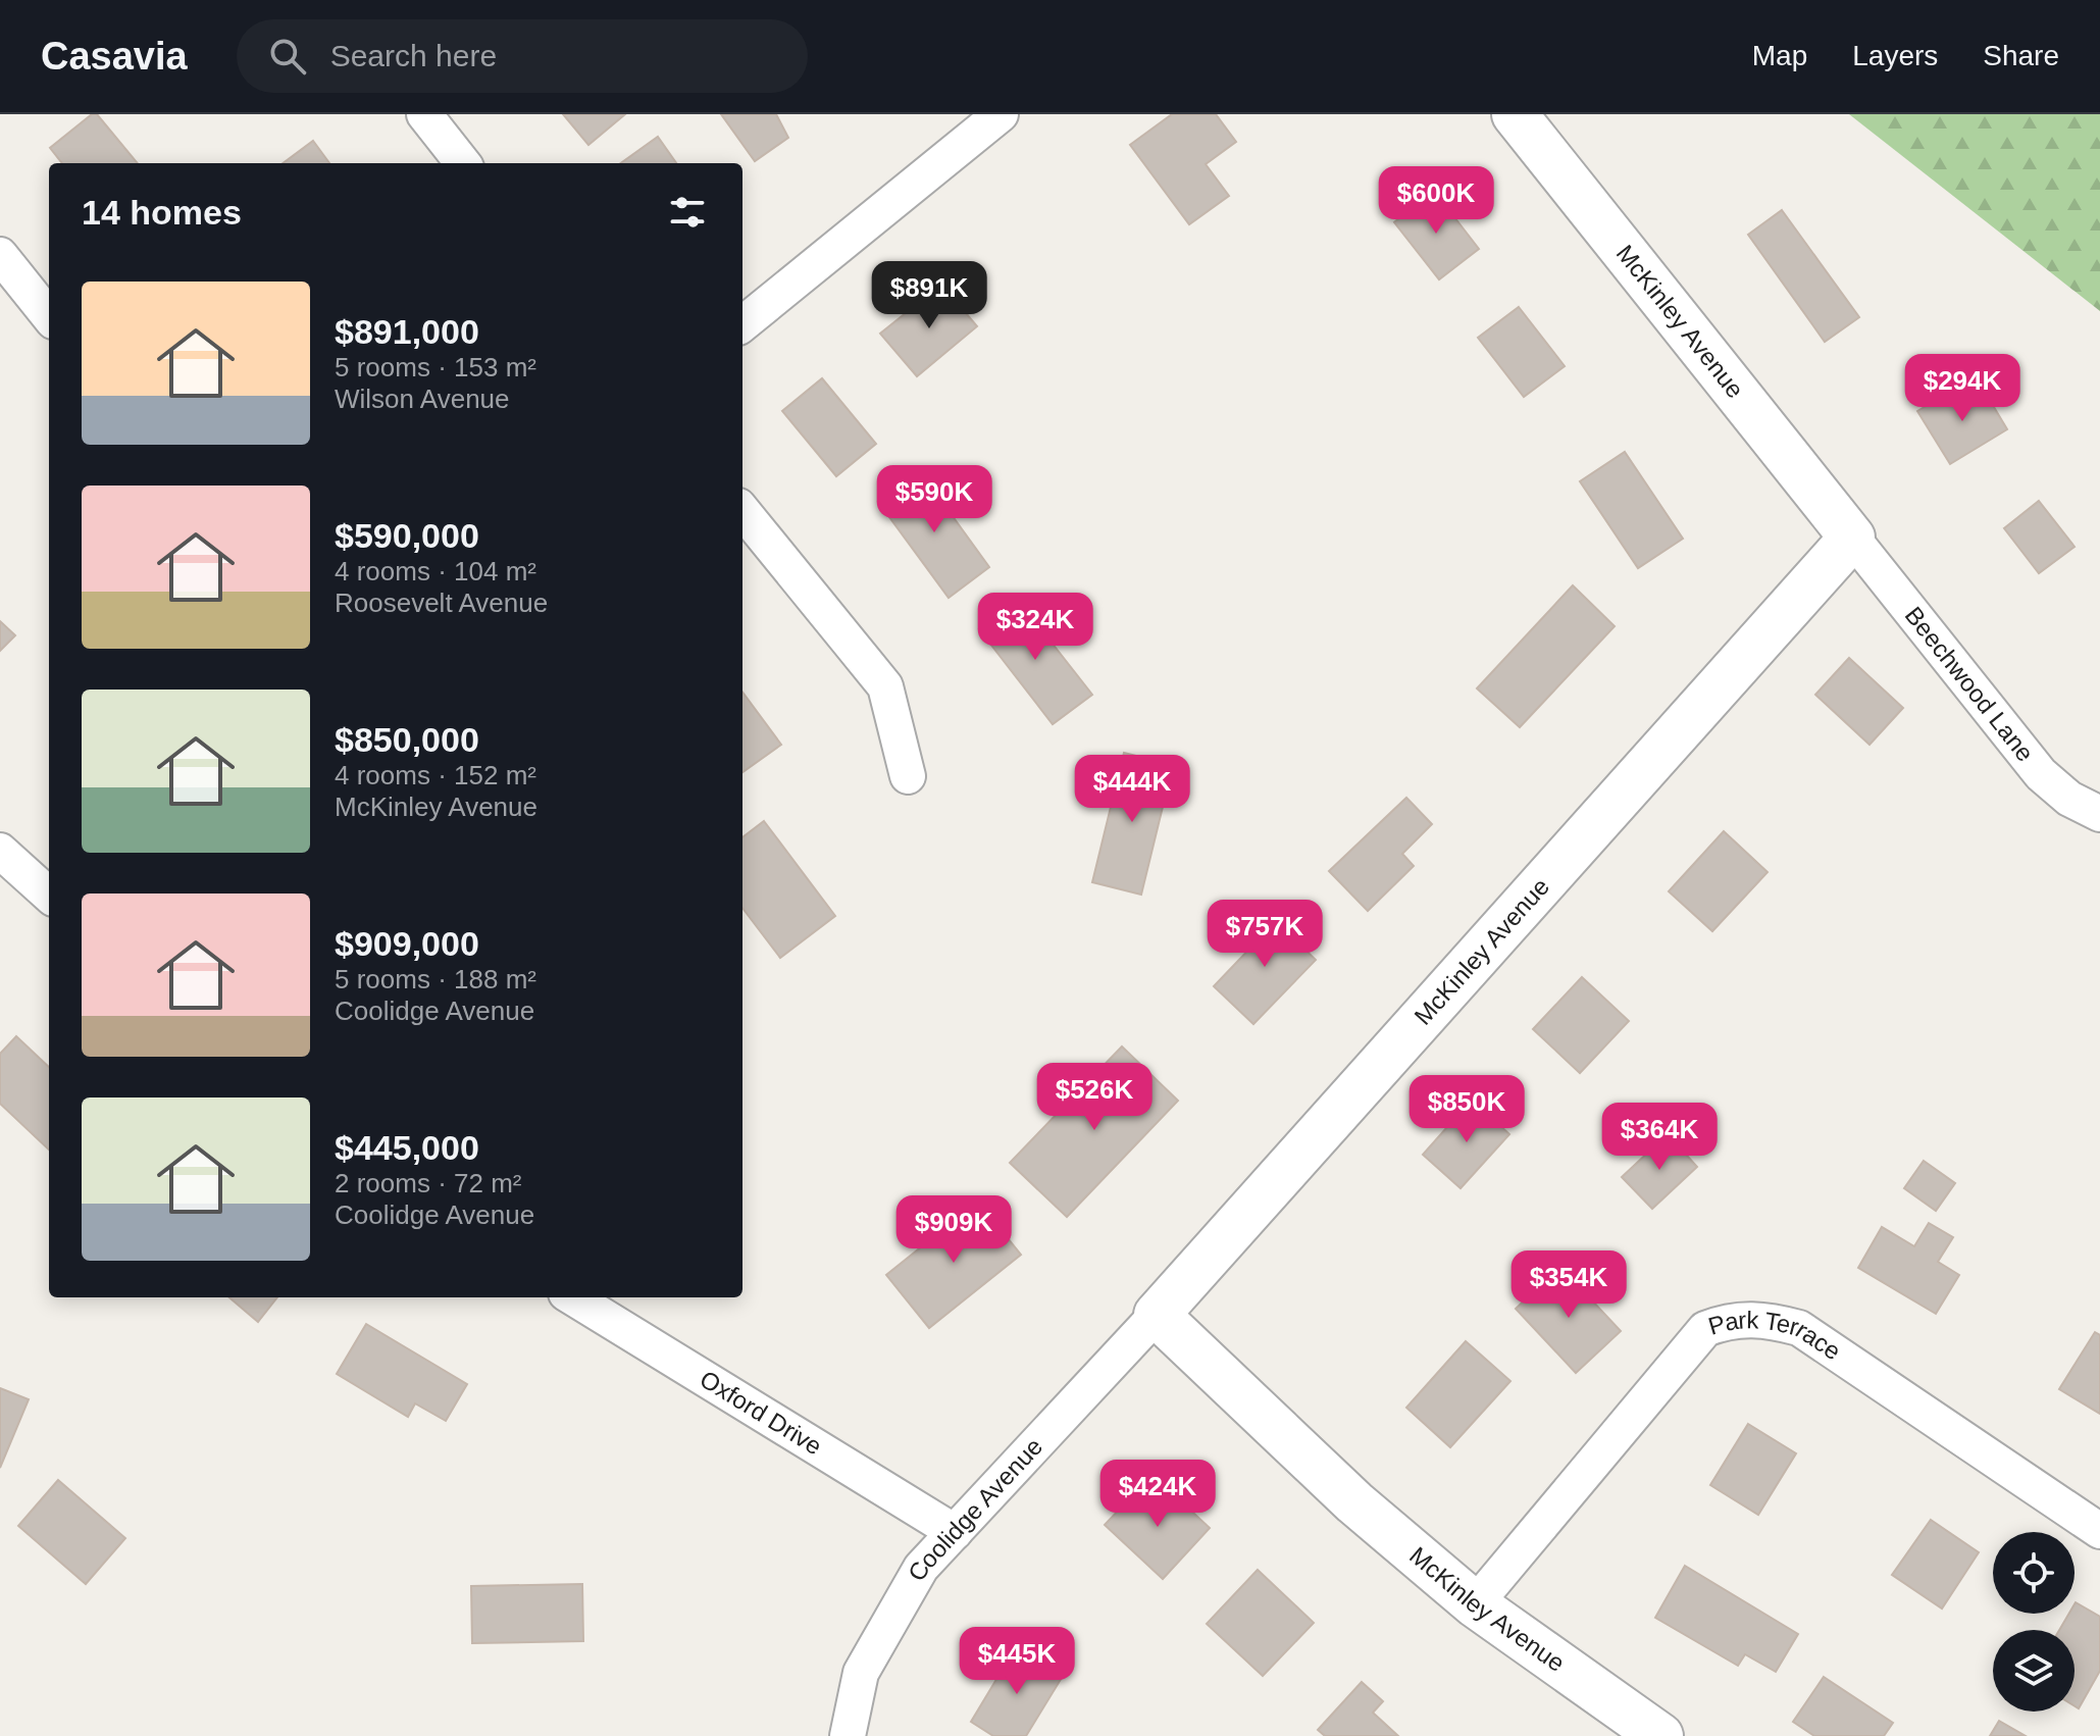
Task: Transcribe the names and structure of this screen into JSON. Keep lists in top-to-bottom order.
{
  "streets": {
    "street": [
      "McKinley Avenue",
      "Beechwood Lane",
      "Park Terrace",
      "Oxford Drive",
      "Coolidge Avenue"
    ]
  },
  "crossings": [
    ["McKinley Avenue", "Beechwood Lane"],
    ["McKinley Avenue", "Park Terrace"],
    ["McKinley Avenue", "Coolidge Avenue"],
    ["Oxford Drive", "Coolidge Avenue"]
  ],
  "page": {
    "header": "Casavia",
    "search": "Search here",
    "nav": ["Map", "Layers", "Share"],
    "heading": "14 homes",
    "price": [
      "$600K",
      "$891K",
      "$294K",
      "$590K",
      "$324K",
      "$444K",
      "$757K",
      "$526K",
      "$850K",
      "$364K",
      "$909K",
      "$354K",
      "$424K",
      "$445K"
    ],
    "list": [
      {
        "name": "$891,000",
        "note": "5 rooms · 153 m² · Wilson Avenue"
      },
      {
        "name": "$590,000",
        "note": "4 rooms · 104 m² · Roosevelt Avenue"
      },
      {
        "name": "$850,000",
        "note": "4 rooms · 152 m² · McKinley Avenue"
      },
      {
        "name": "$909,000",
        "note": "5 rooms · 188 m² · Coolidge Avenue"
      },
      {
        "name": "$445,000",
        "note": "2 rooms · 72 m² · Coolidge Avenue"
      }
    ]
  }
}
